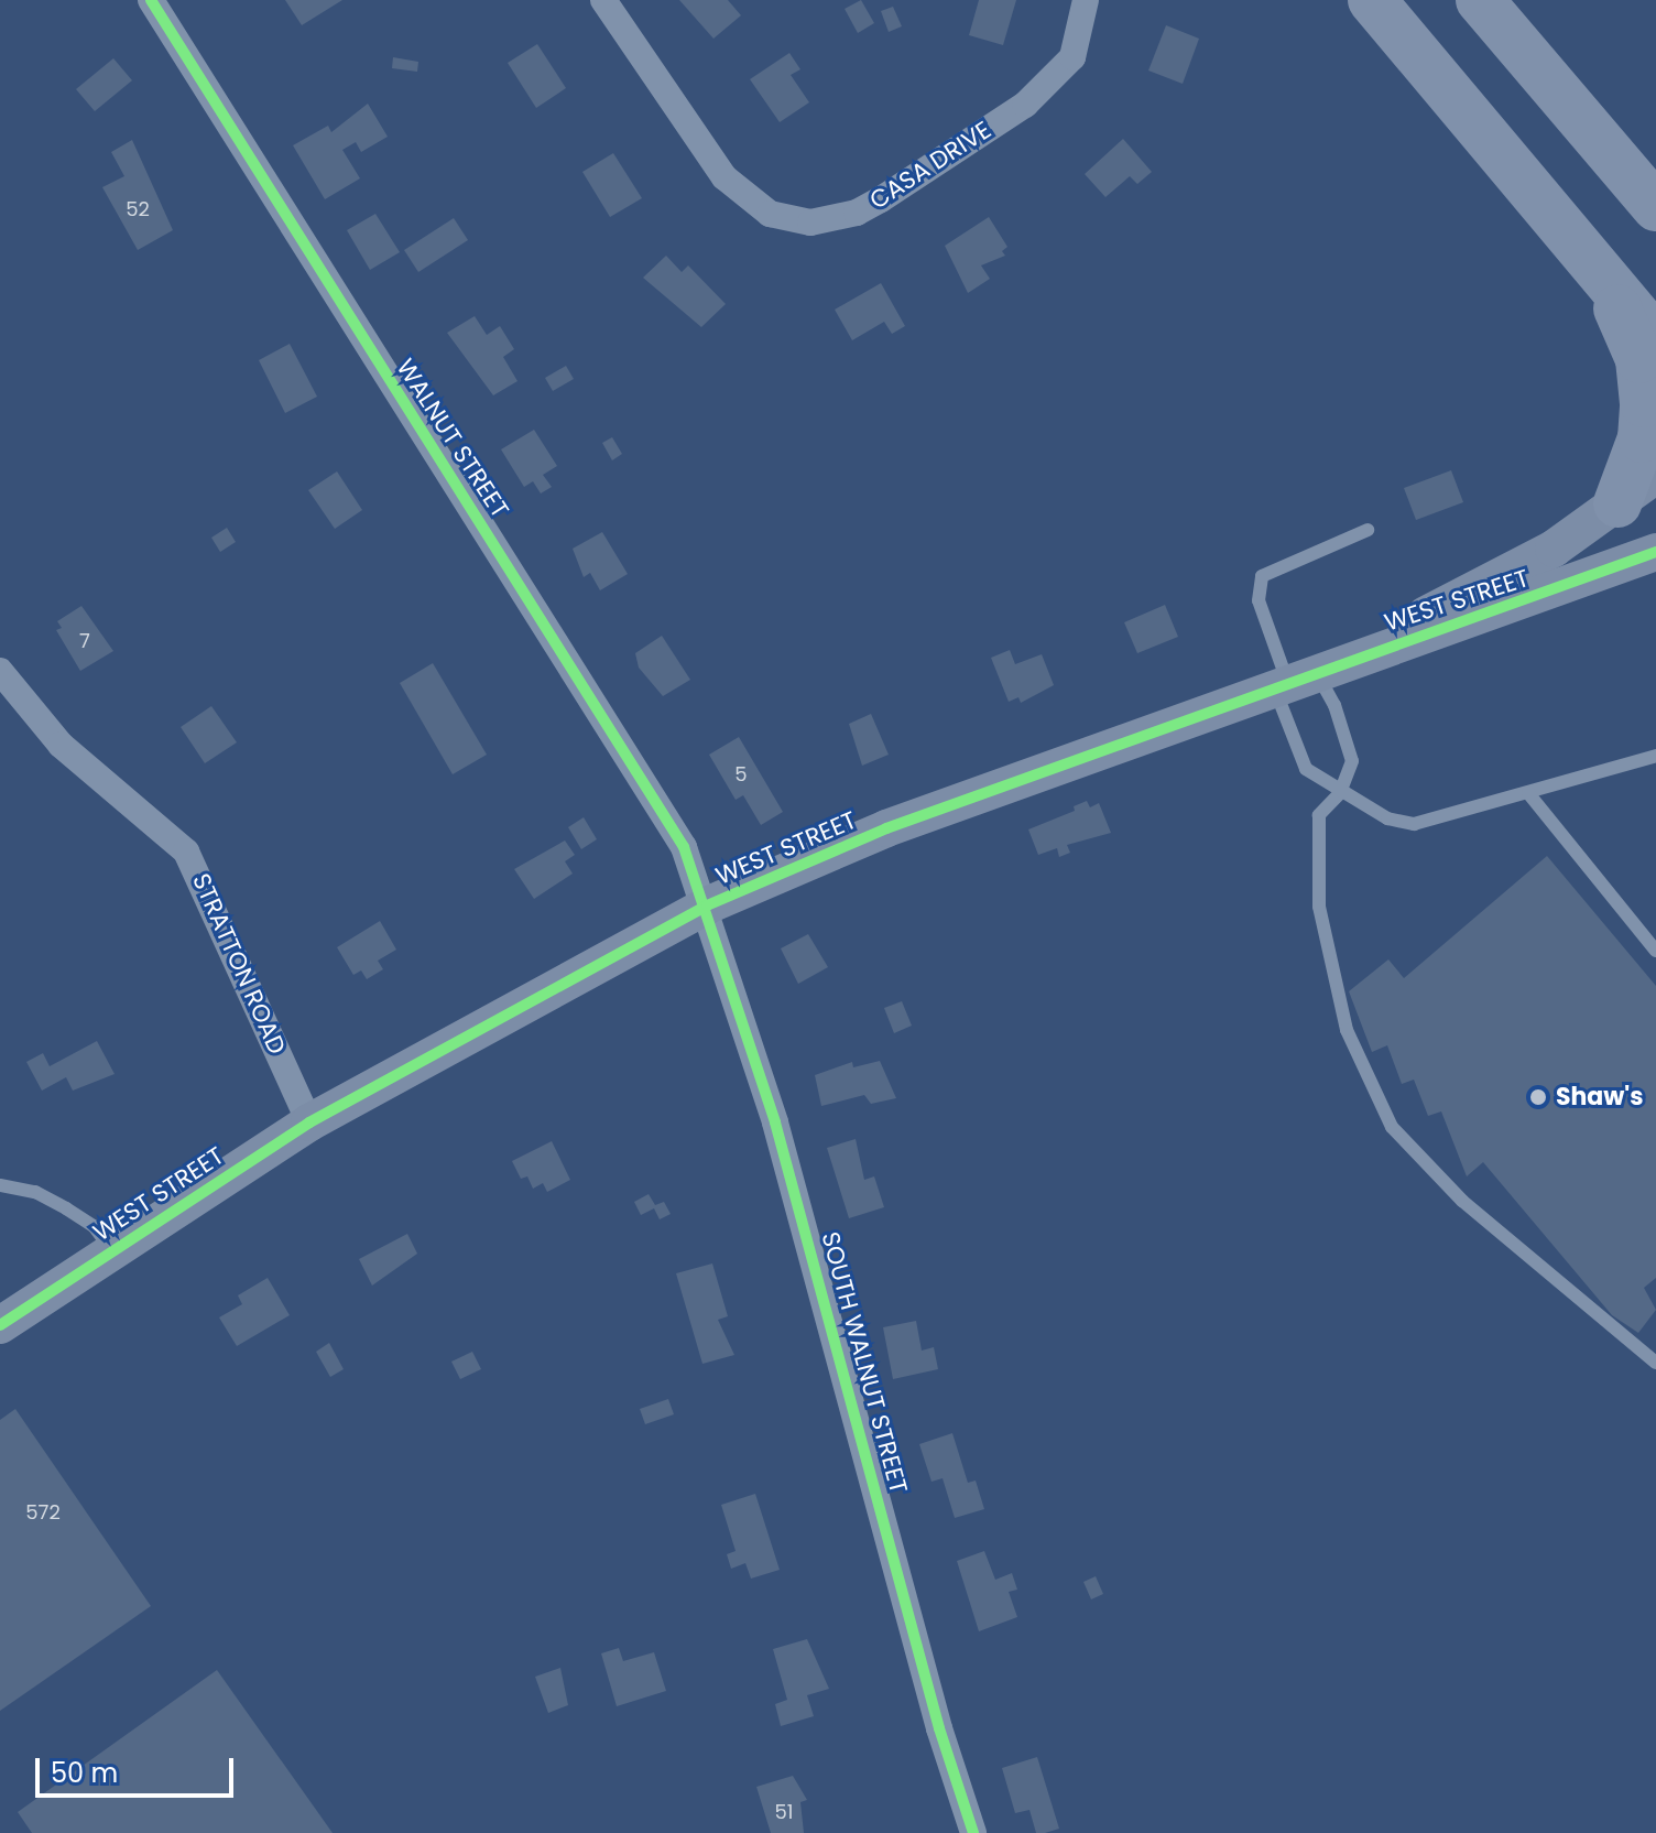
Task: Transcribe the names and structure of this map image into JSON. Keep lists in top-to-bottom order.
{
  "streets": {
    "street": [
      "CASA DRIVE",
      "WALNUT STREET",
      "WEST STREET",
      "STRATTON ROAD",
      "SOUTH WALNUT STREET"
    ]
  },
  "crossings": [
    ["WALNUT STREET", "WEST STREET"],
    ["WALNUT STREET", "SOUTH WALNUT STREET"],
    ["WEST STREET", "STRATTON ROAD"],
    ["WEST STREET", "SOUTH WALNUT STREET"]
  ],
  "places": ["Shaw's"],
  "house_numbers": [
    "52",
    "7",
    "5",
    "572",
    "51"
  ],
  "scale_bar": "50 m"
}
